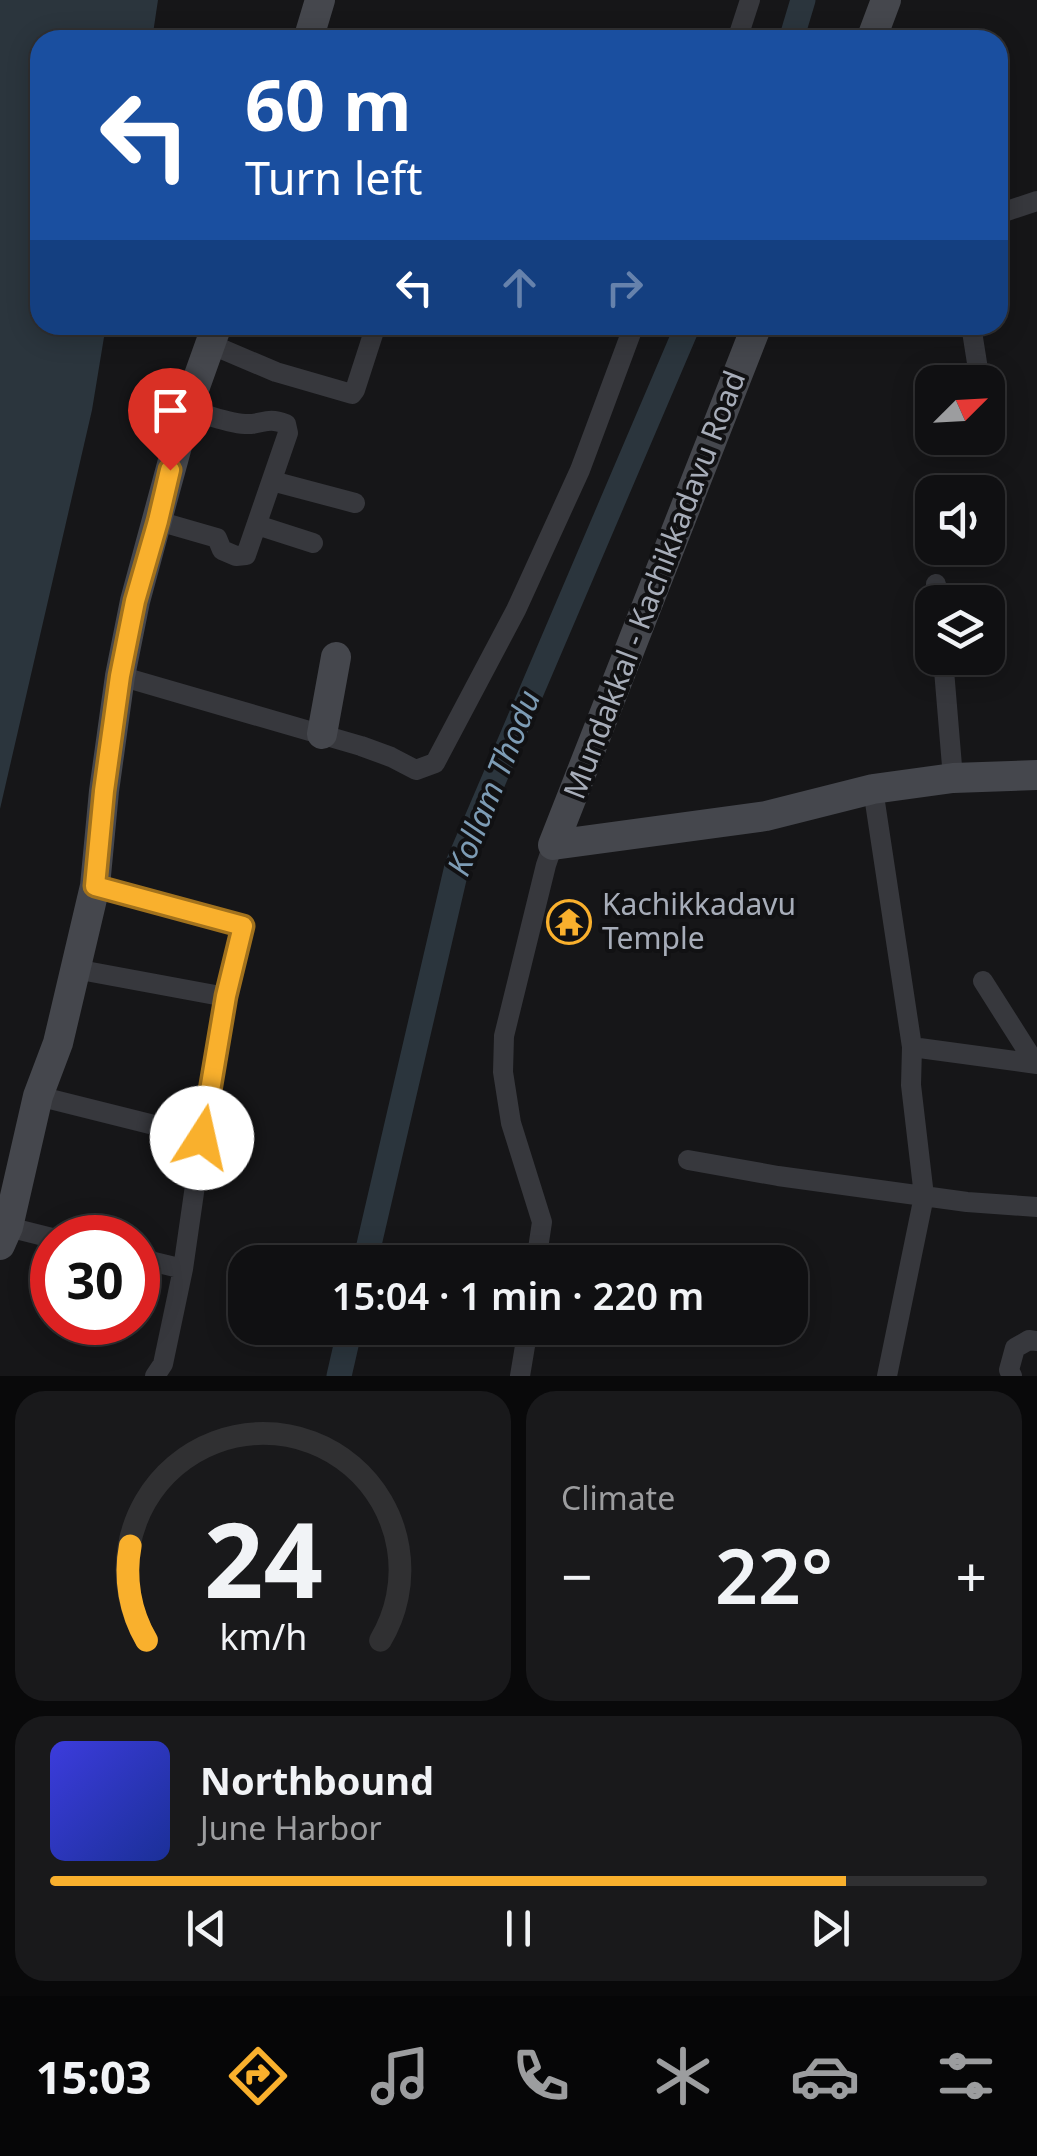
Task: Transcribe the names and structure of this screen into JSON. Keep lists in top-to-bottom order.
{
  "streets": {
    "street": ["Mundakkal - Kachikkadavu Road"]
  },
  "water": ["Kollam Thodu"],
  "places": {
    "temple": ["Kachikkadavu Temple"]
  },
  "north": "top right",
  "page": {
    "turn": ["60 m", "Turn left"],
    "limit": "30",
    "trip": "15:04 · 1 min · 220 m",
    "tile": "Climate",
    "heat": ["−", "22°", "+"],
    "song": ["Northbound", "June Harbor"],
    "tabs": "15:03",
    "gauge": ["24", "km/h"]
  }
}
